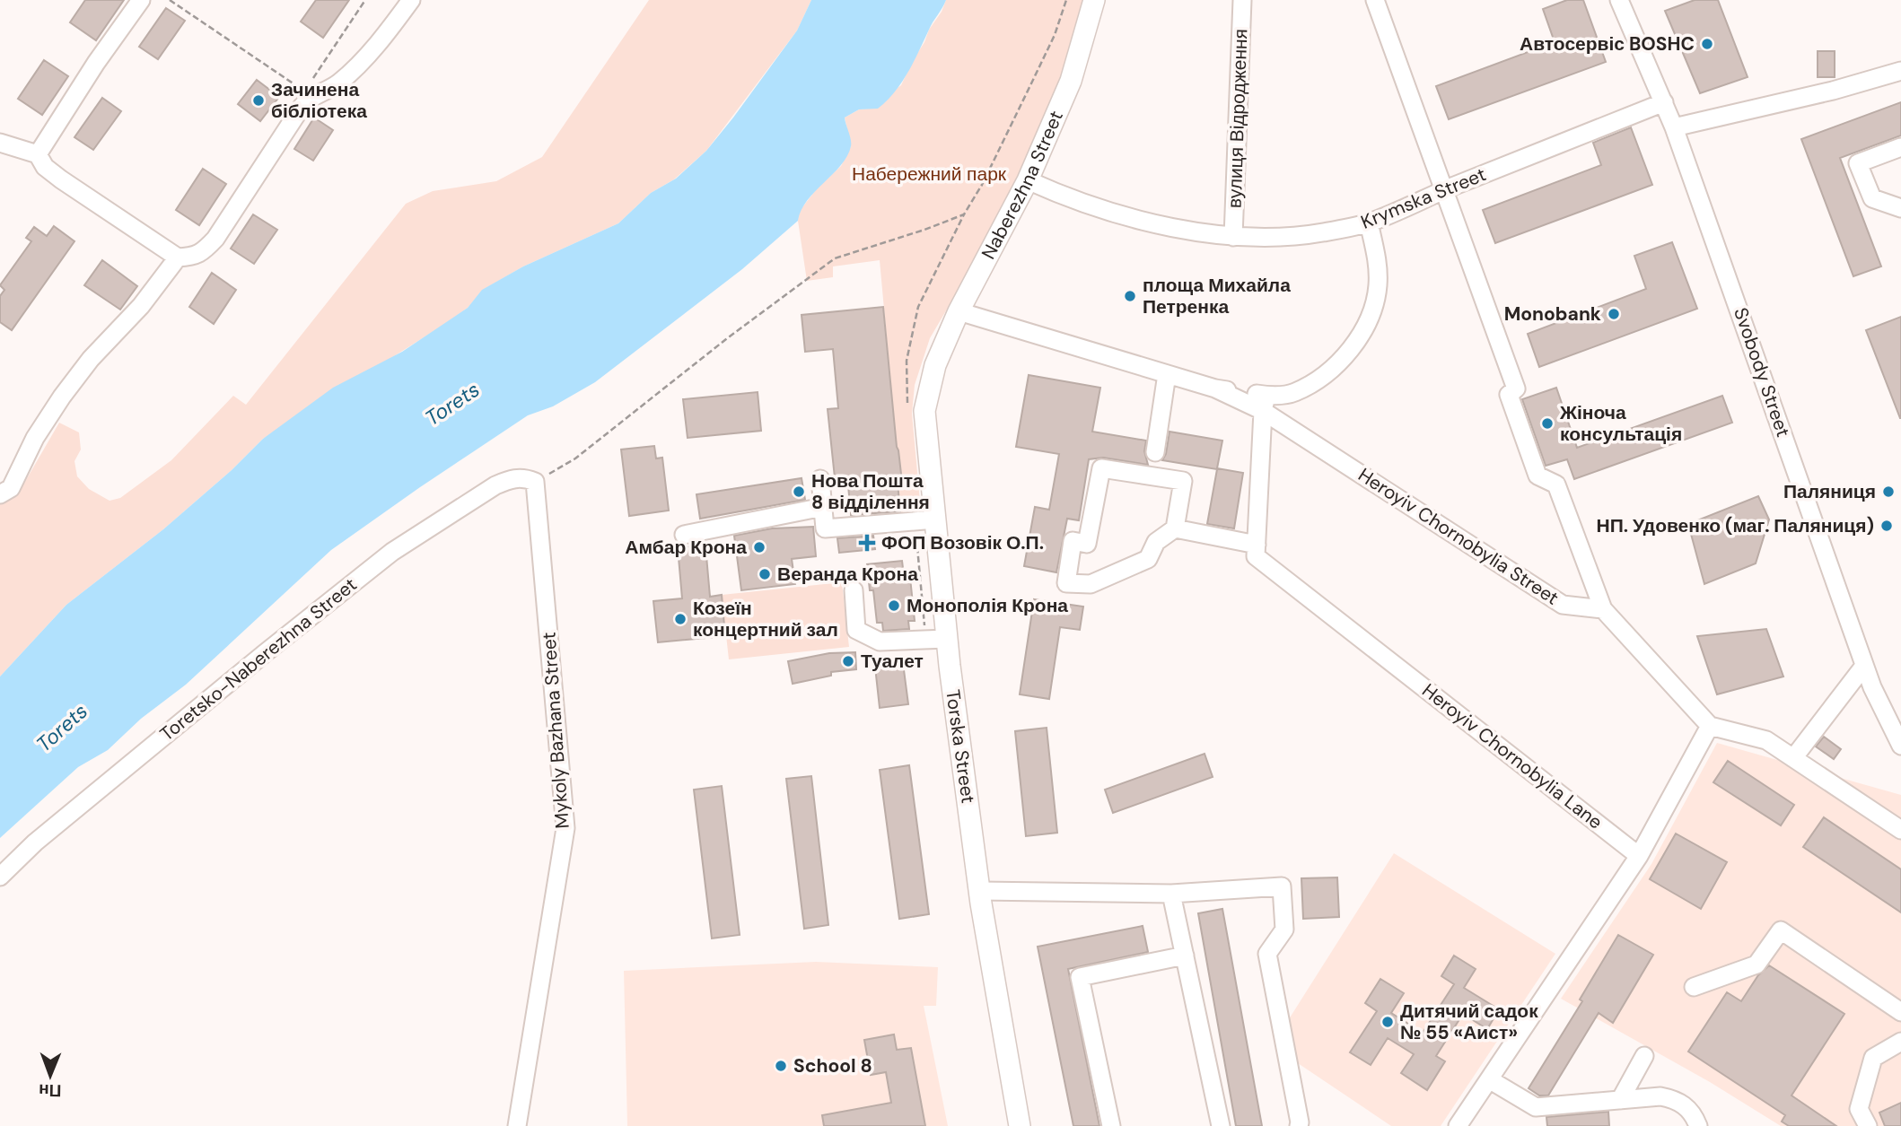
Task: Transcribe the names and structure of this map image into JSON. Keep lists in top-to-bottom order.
{
  "streets": {
    "main road": ["Naberezhna Street", "Torska Street"],
    "street": [
      "вулиця Відродження",
      "Krymska Street",
      "Svobody Street",
      "Heroyiv Chornobylia Street",
      "Toretsko-Naberezhna Street",
      "Mykoly Bazhana Street",
      "Heroyiv Chornobylia Lane"
    ]
  },
  "crossings": [
    ["вулиця Відродження", "Krymska Street"],
    ["Naberezhna Street", "Krymska Street"],
    ["Naberezhna Street", "Torska Street"],
    ["Krymska Street", "Svobody Street"],
    ["Toretsko-Naberezhna Street", "Mykoly Bazhana Street"]
  ],
  "water": ["Torets"],
  "parks": ["Набережний парк"],
  "places": {
    "other": [
      "Автосервіс BOSHC",
      "Зачинена бібліотека",
      "площа Михайла Петренка",
      "Monobank",
      "Жіноча консультація",
      "Нова Пошта 8 відділення",
      "Паляниця",
      "НП. Удовенко (маг. Паляниця)",
      "Амбар Крона",
      "Веранда Крона",
      "Монополія Крона",
      "Козеїн концертний зал",
      "Туалет",
      "Дитячий садок № 55 «Аист»",
      "School 8"
    ],
    "health": ["ФОП Возовік О.П."]
  },
  "north": "bottom"
}
